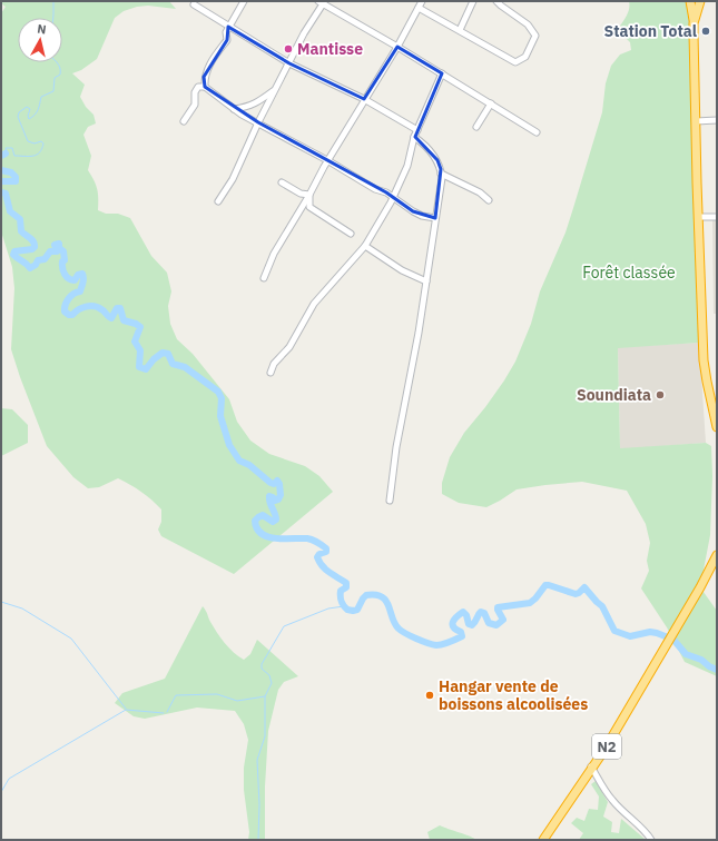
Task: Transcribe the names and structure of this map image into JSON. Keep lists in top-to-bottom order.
{
  "streets": {
    "highway": ["N2"]
  },
  "parks": ["Forêt classée"],
  "places": [
    "Station Total",
    "Mantisse",
    "Soundiata",
    "Hangar vente de boissons alcoolisées"
  ],
  "north": "top"
}
